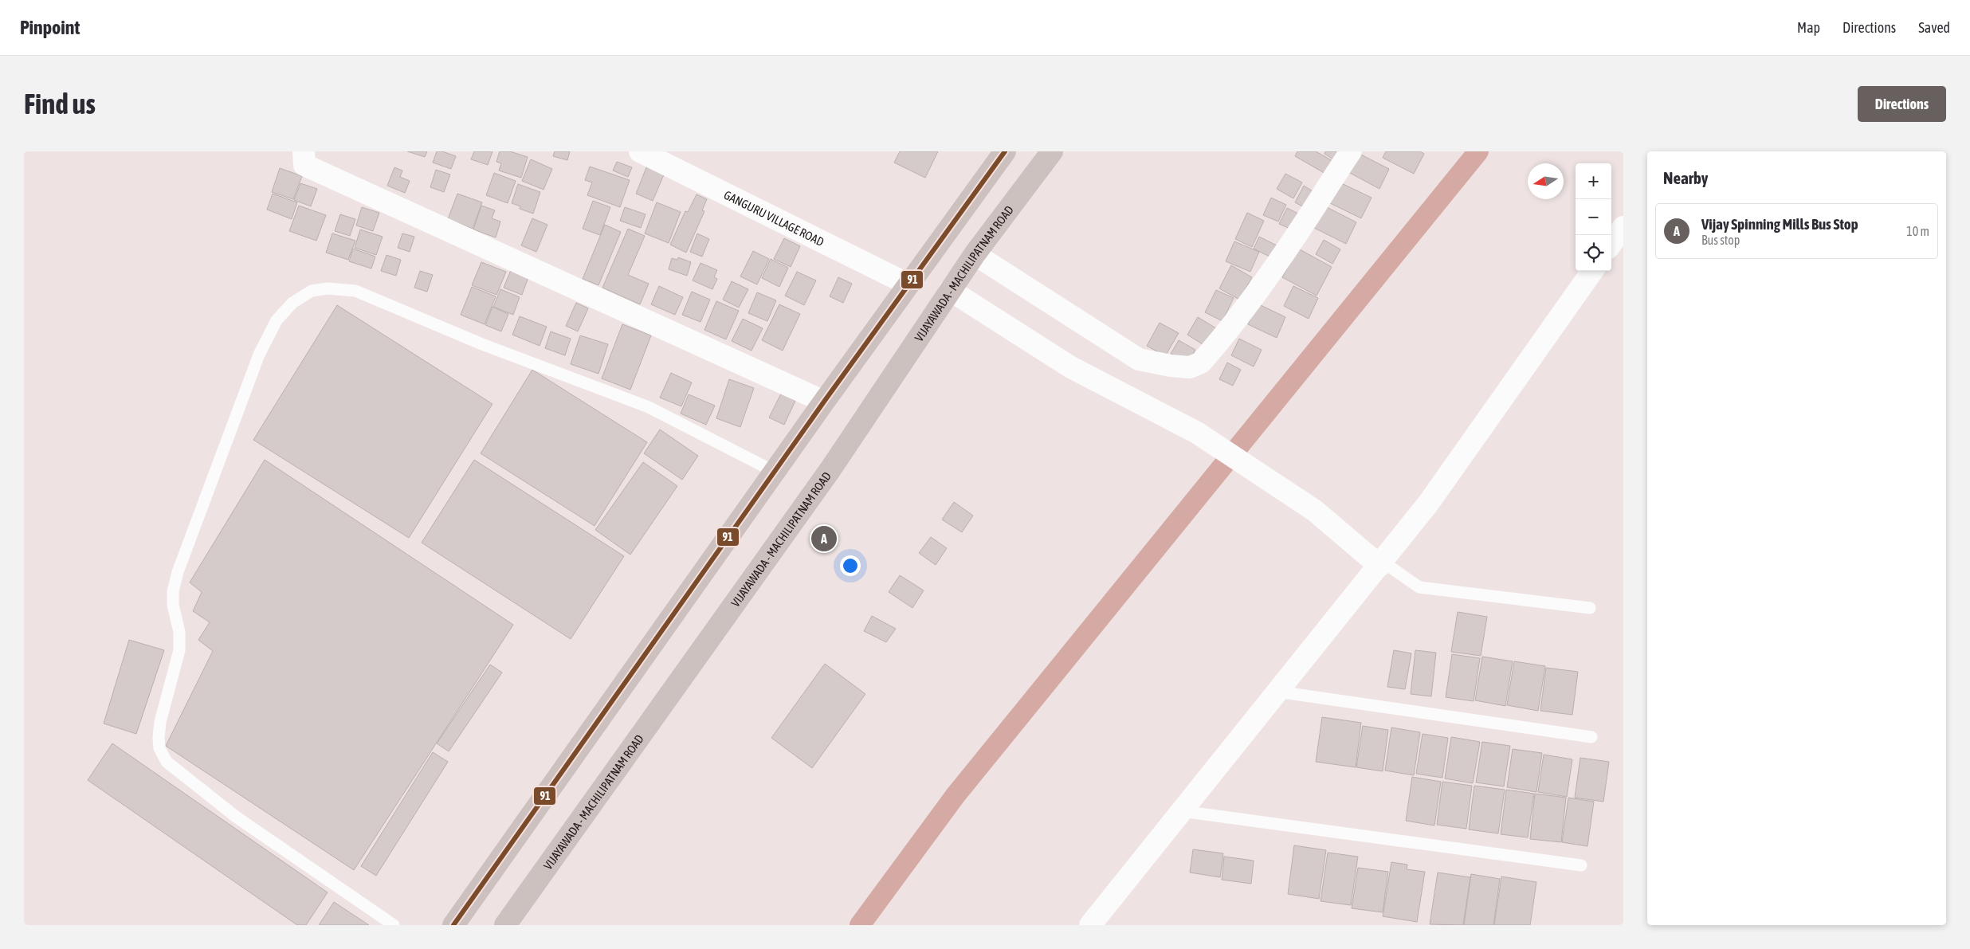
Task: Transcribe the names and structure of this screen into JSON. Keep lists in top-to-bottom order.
{
  "streets": {
    "highway": ["VIJAYAWADA - MACHILIPATNAM ROAD"],
    "street": ["GANGURU VILLAGE ROAD"]
  },
  "lines": ["transit line 91"],
  "north": "left",
  "page": {
    "header": "Pinpoint",
    "nav": ["Map", "Directions", "Saved"],
    "buttons": "Directions",
    "title": "Find us",
    "heading": "Nearby",
    "map_buttons": ["+", "−"],
    "list": [
      {
        "mark": "A",
        "name": "Vijay Spinning Mills Bus Stop",
        "note": "Bus stop",
        "value": "10 m"
      }
    ],
    "pins": "A"
  }
}
